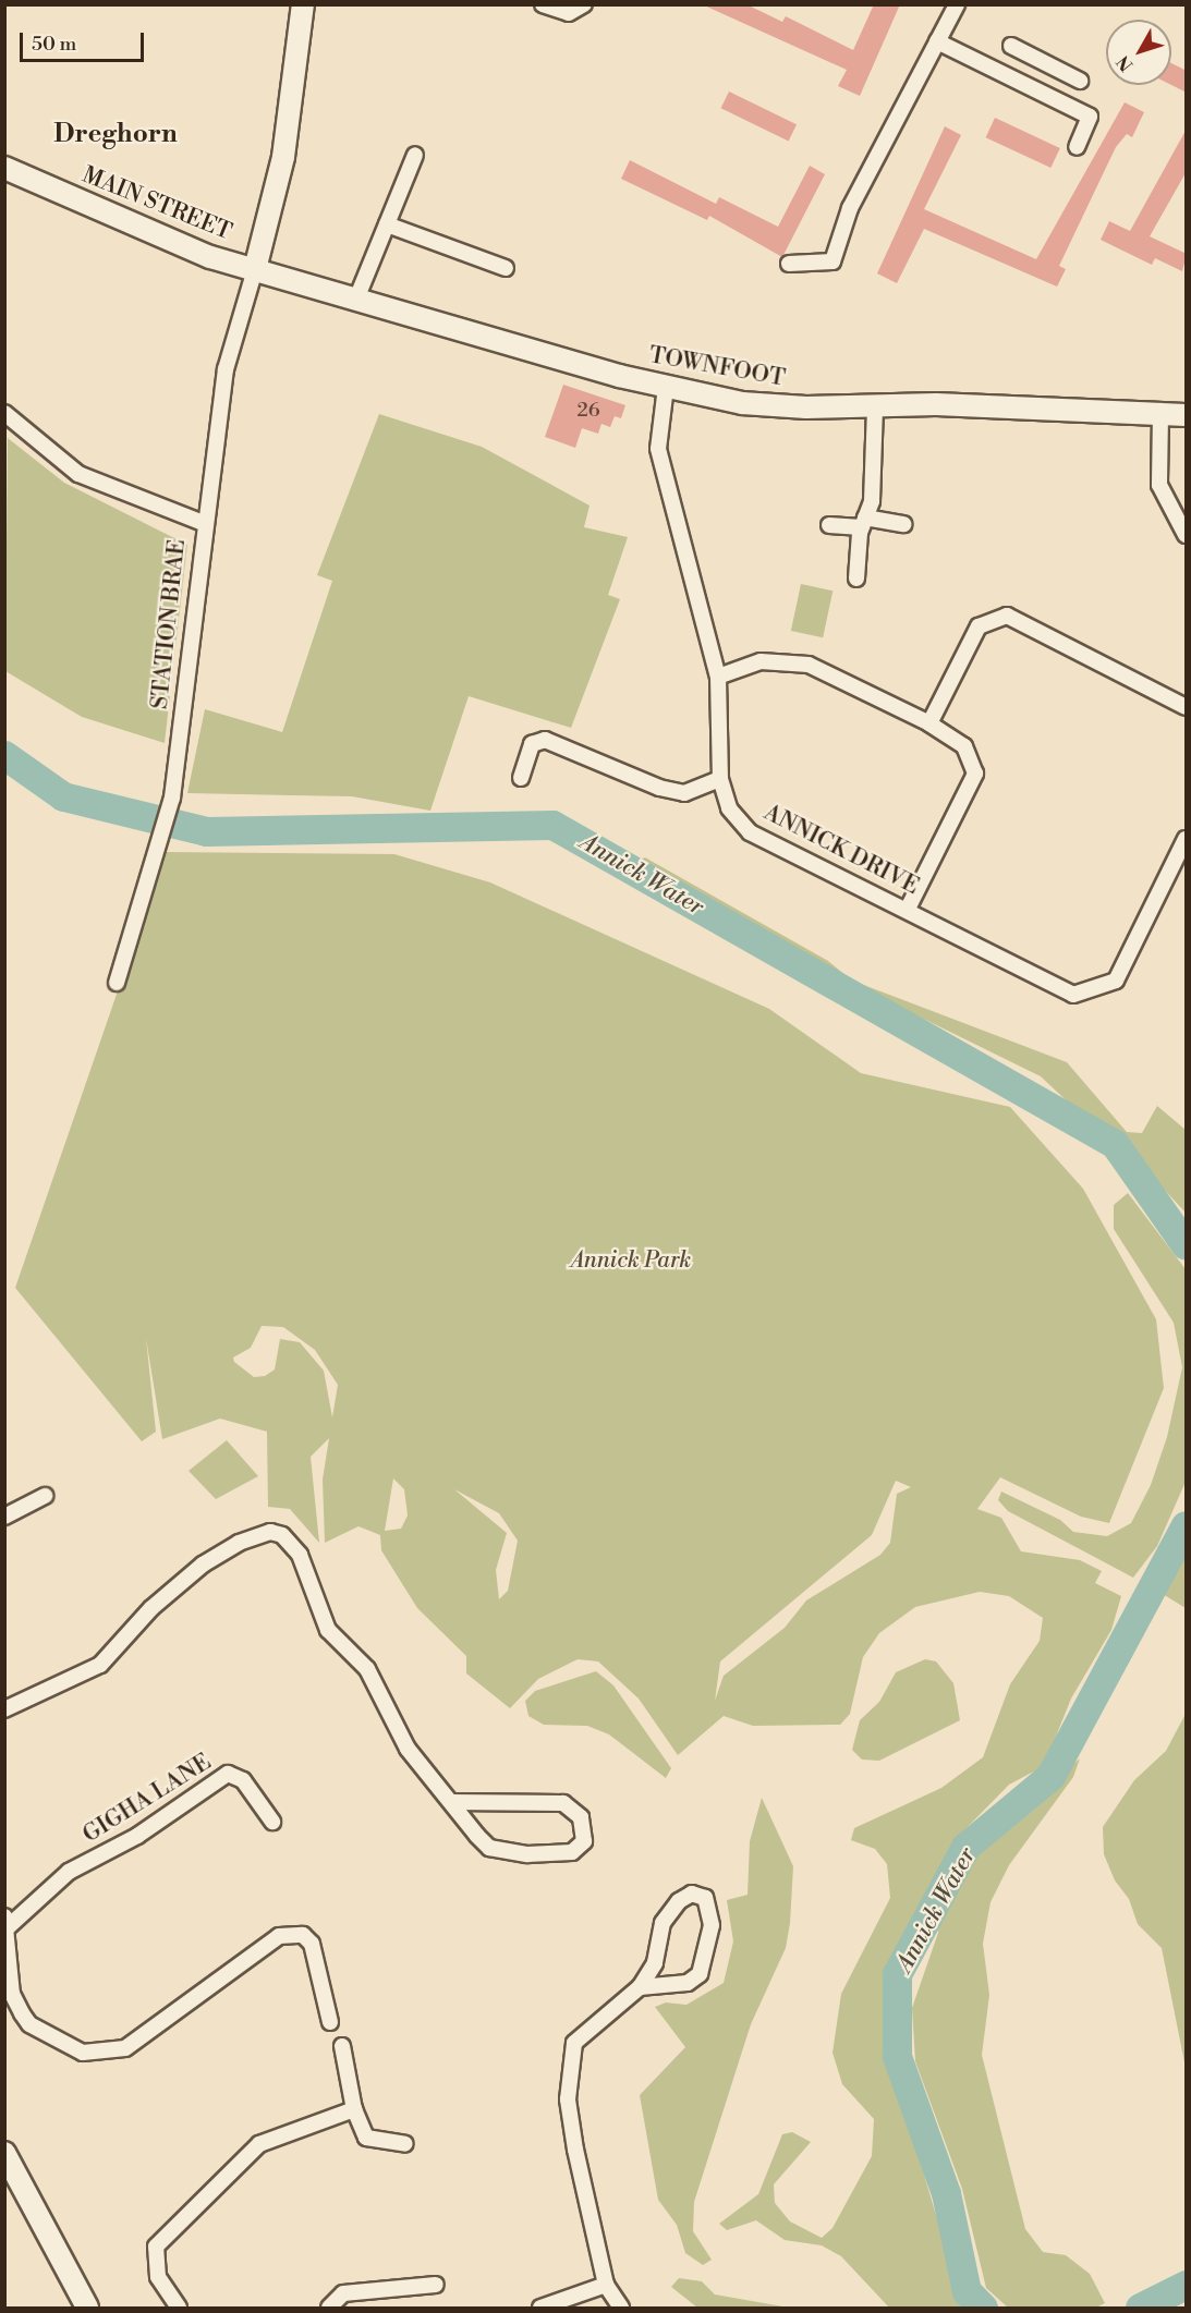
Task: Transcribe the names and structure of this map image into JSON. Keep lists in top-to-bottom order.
{
  "streets": {
    "main road": ["MAIN STREET", "TOWNFOOT"],
    "street": ["STATION BRAE", "ANNICK DRIVE", "GIGHA LANE"]
  },
  "crossings": [
    ["MAIN STREET", "TOWNFOOT"],
    ["MAIN STREET", "STATION BRAE"],
    ["TOWNFOOT", "STATION BRAE"],
    ["TOWNFOOT", "ANNICK DRIVE"]
  ],
  "districts": ["Dreghorn"],
  "water": ["Annick Water"],
  "parks": ["Annick Park"],
  "house_numbers": ["26"],
  "scale_bar": "50 m",
  "north": "bottom left"
}
